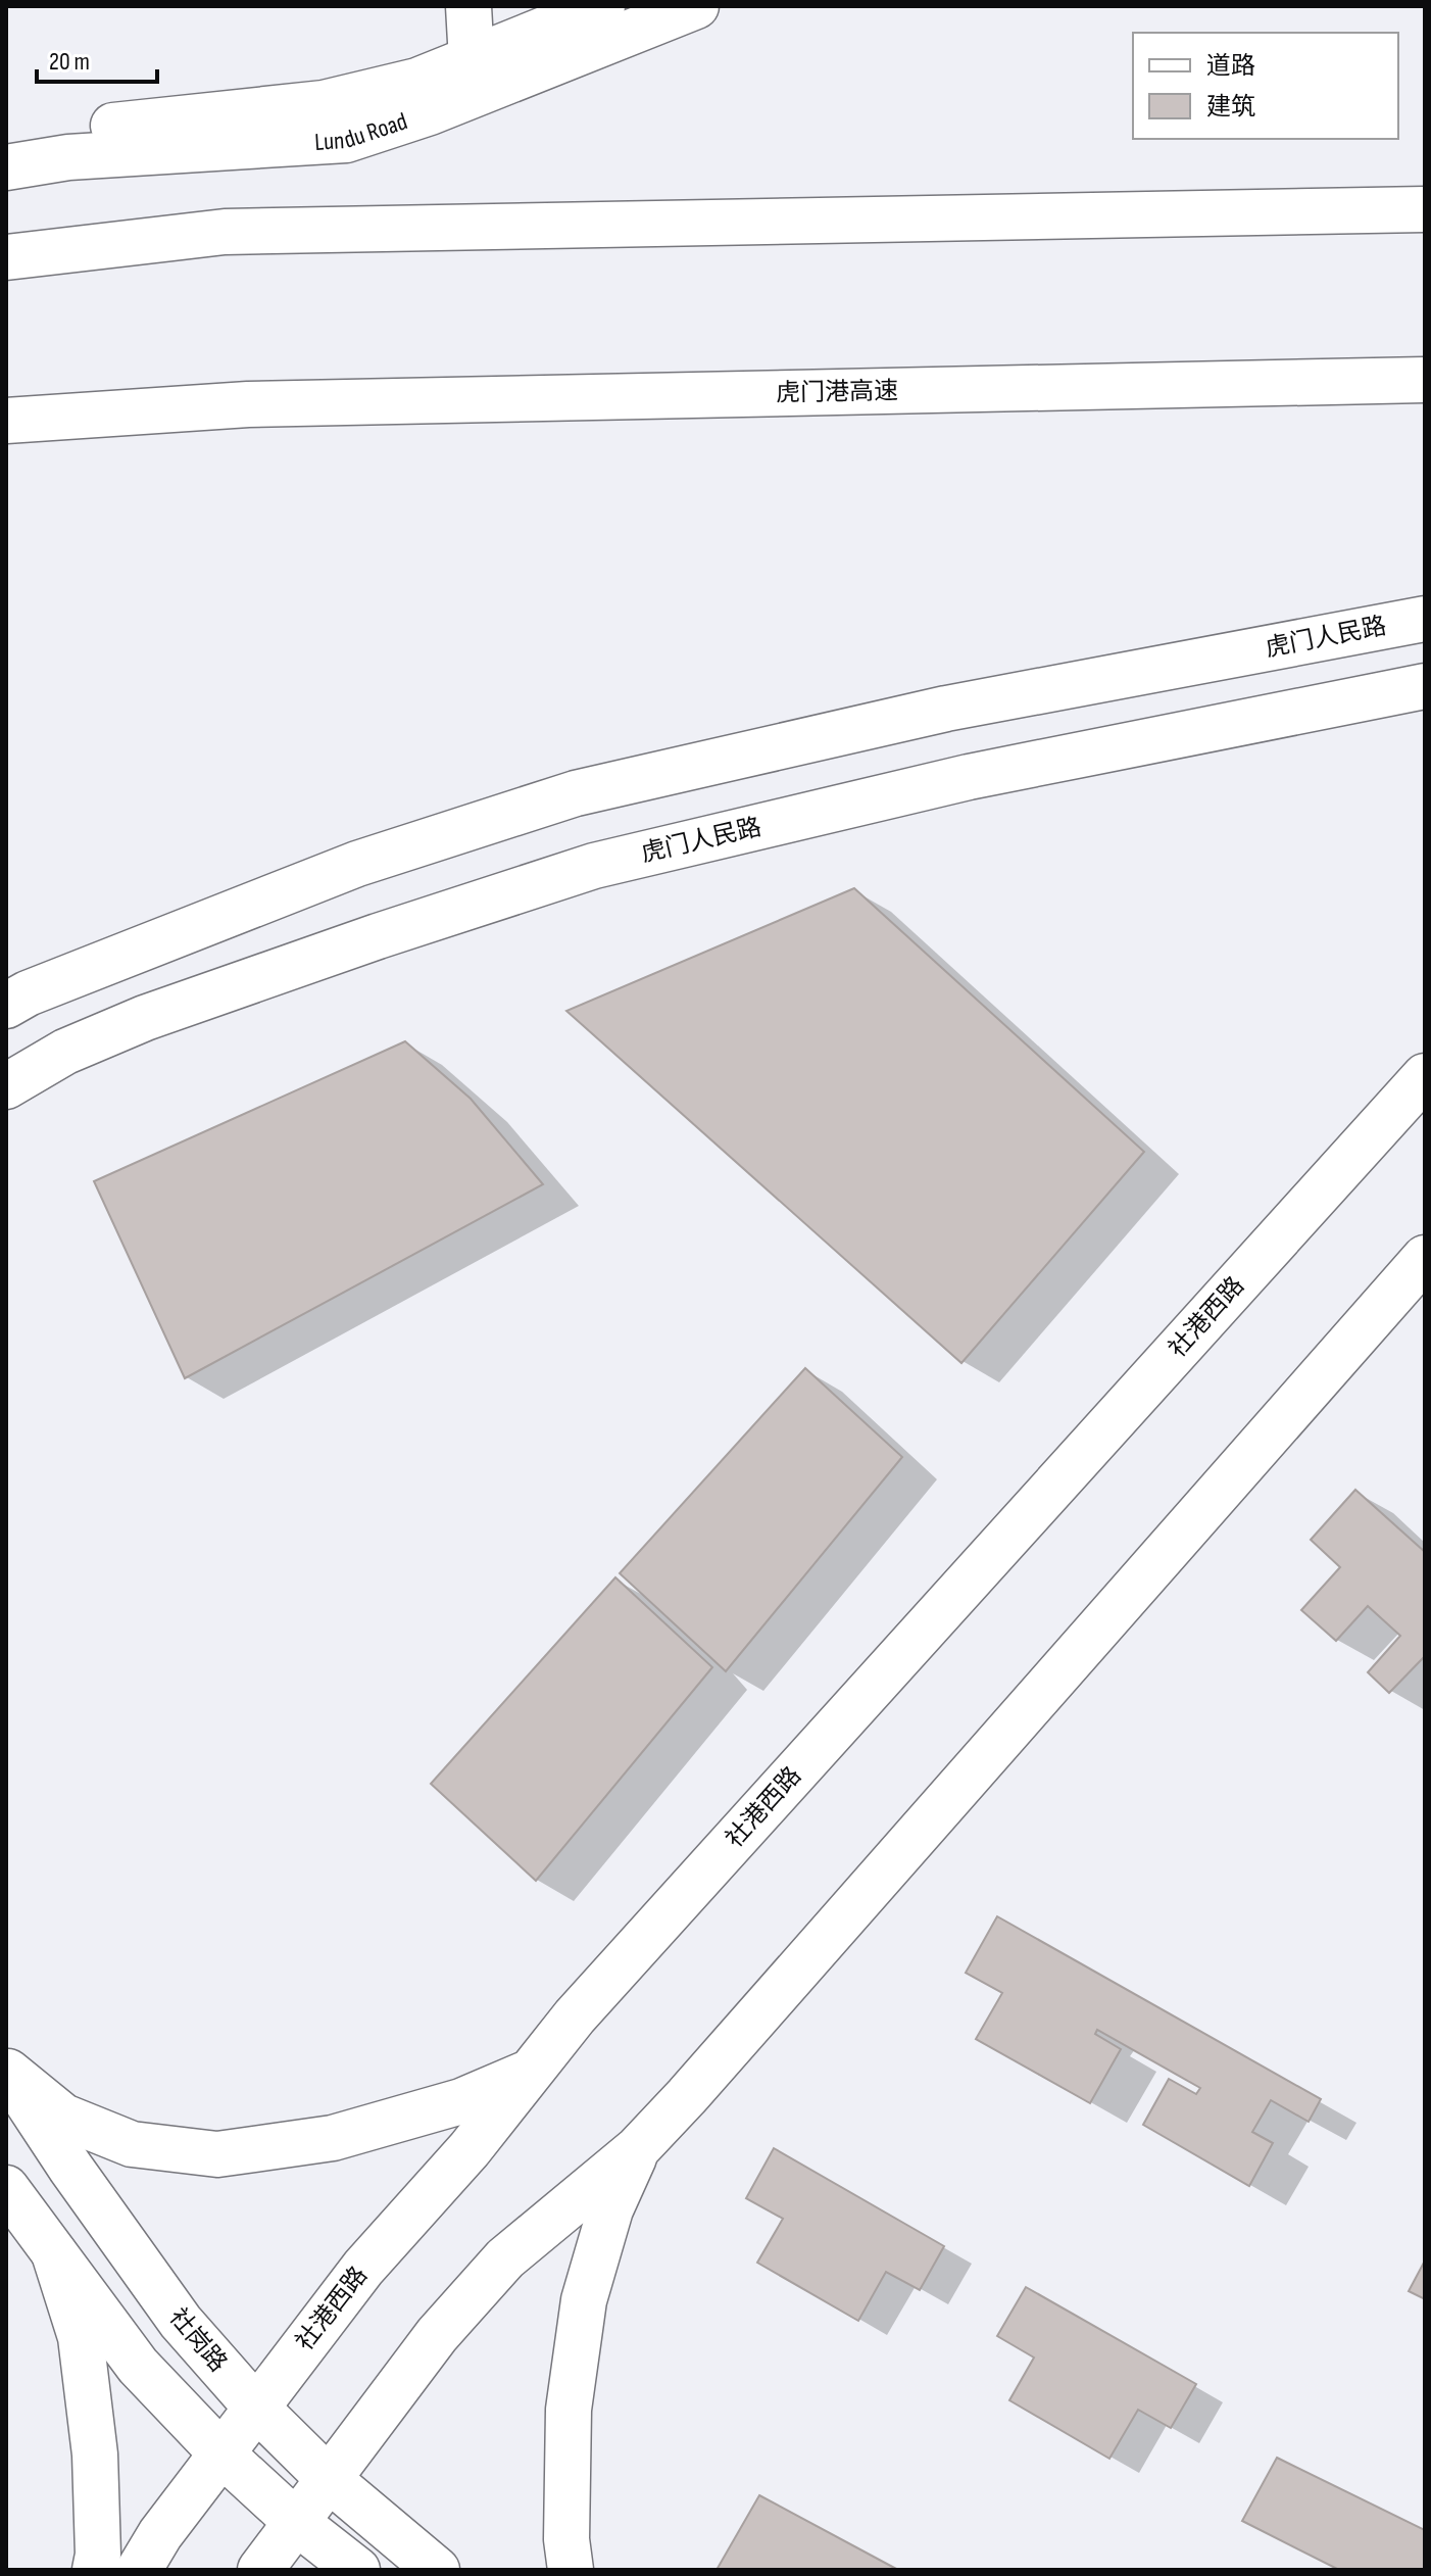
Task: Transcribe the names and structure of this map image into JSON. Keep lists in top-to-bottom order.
{
  "streets": {
    "main road": [
      "Lundu Road",
      "虎门港高速",
      "虎门人民路",
      "社港西路",
      "社岗路"
    ]
  },
  "crossings": [
    ["社港西路", "社岗路"]
  ],
  "legend": ["道路", "建筑"],
  "scale_bar": "20 m"
}
